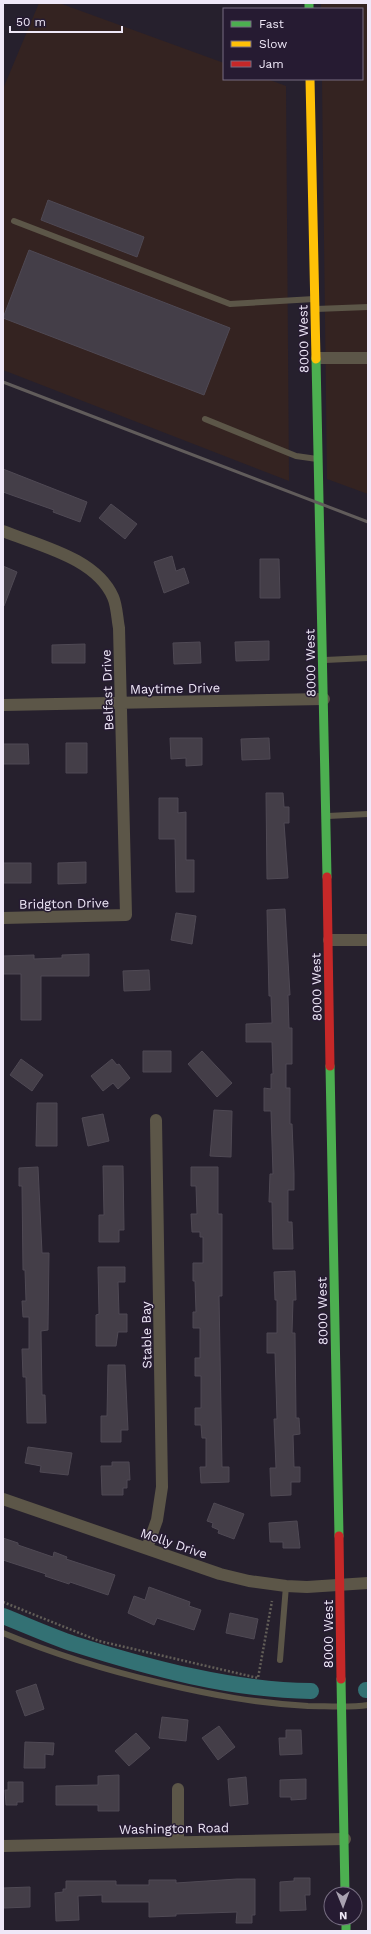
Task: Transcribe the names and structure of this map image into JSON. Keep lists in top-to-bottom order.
{
  "streets": {
    "street": [
      "8000 West",
      "Maytime Drive",
      "Belfast Drive",
      "Bridgton Drive",
      "Stable Bay",
      "Molly Drive",
      "Washington Road"
    ]
  },
  "crossings": [
    ["8000 West", "Maytime Drive"],
    ["8000 West", "Molly Drive"],
    ["8000 West", "Washington Road"],
    ["Maytime Drive", "Belfast Drive"],
    ["Belfast Drive", "Bridgton Drive"],
    ["Stable Bay", "Molly Drive"]
  ],
  "legend": ["Fast", "Slow", "Jam"],
  "scale_bar": "50 m",
  "north": "bottom"
}
